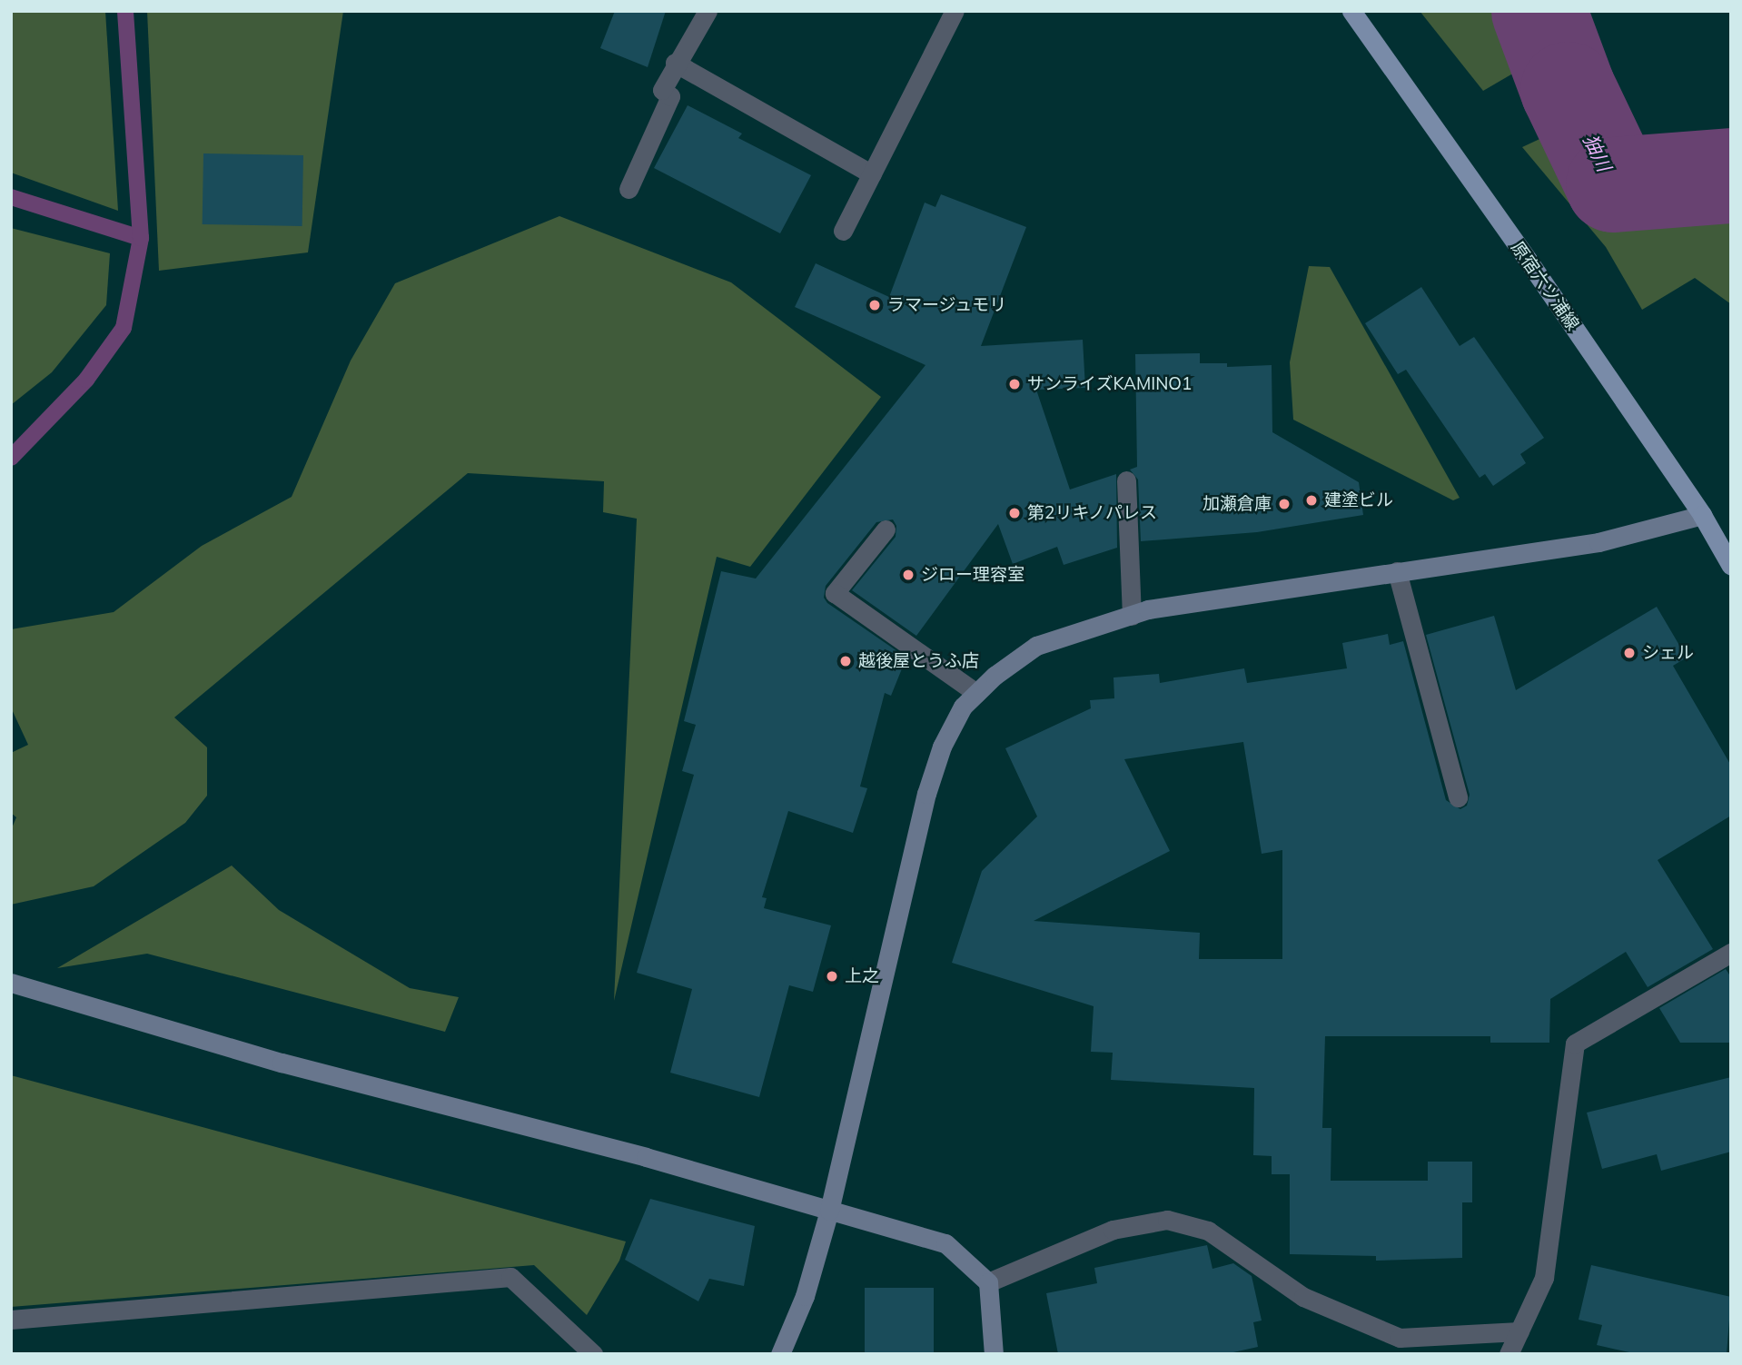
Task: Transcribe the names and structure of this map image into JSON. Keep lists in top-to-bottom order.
{
  "streets": {
    "main road": ["原宿六ツ浦線"]
  },
  "water": ["㹨川"],
  "places": [
    "ラマージュモリ",
    "サンライズKAMINO1",
    "建塗ビル",
    "加瀬倉庫",
    "第2リキノパレス",
    "ジロー理容室",
    "シェル",
    "越後屋とうふ店",
    "上之"
  ]
}
